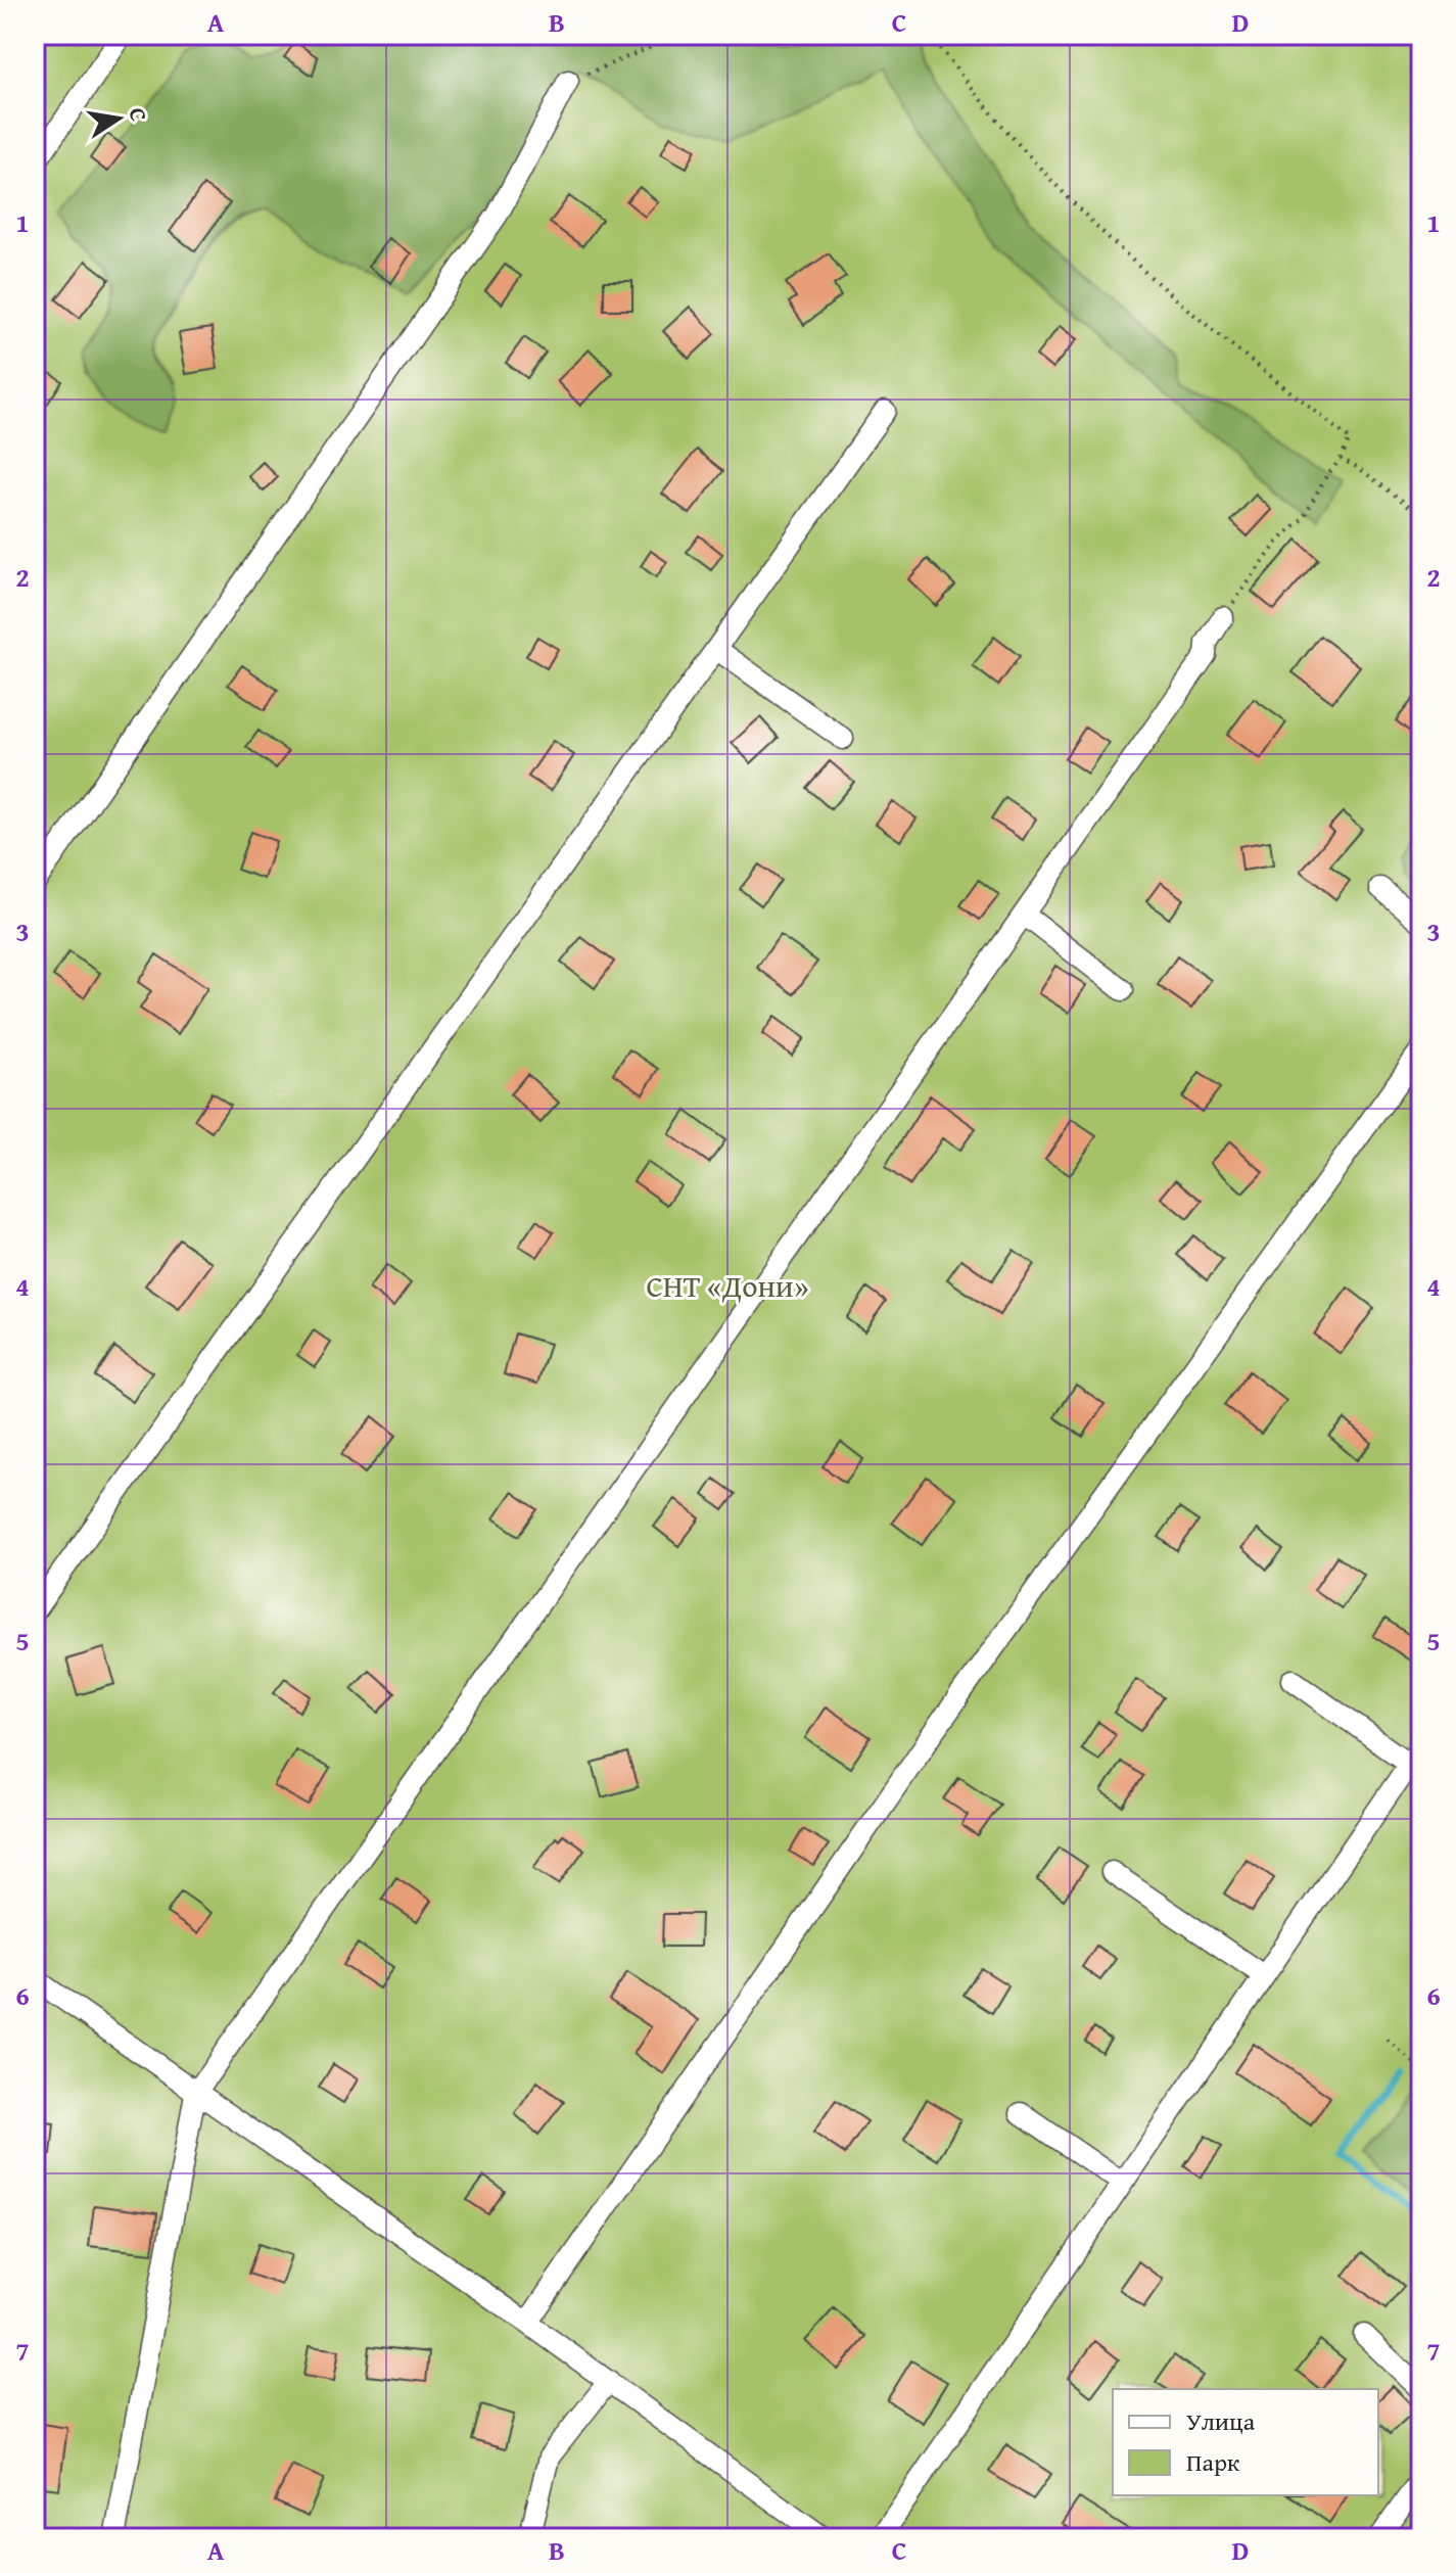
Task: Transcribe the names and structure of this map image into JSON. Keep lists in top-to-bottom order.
{
  "parks": ["СНТ «Дони»"],
  "legend": ["Улица", "Парк"],
  "north": "right",
  "grid": {
    "columns": [
      "A",
      "B",
      "C",
      "D"
    ],
    "rows": [
      "1",
      "2",
      "3",
      "4",
      "5",
      "6",
      "7"
    ]
  }
}
